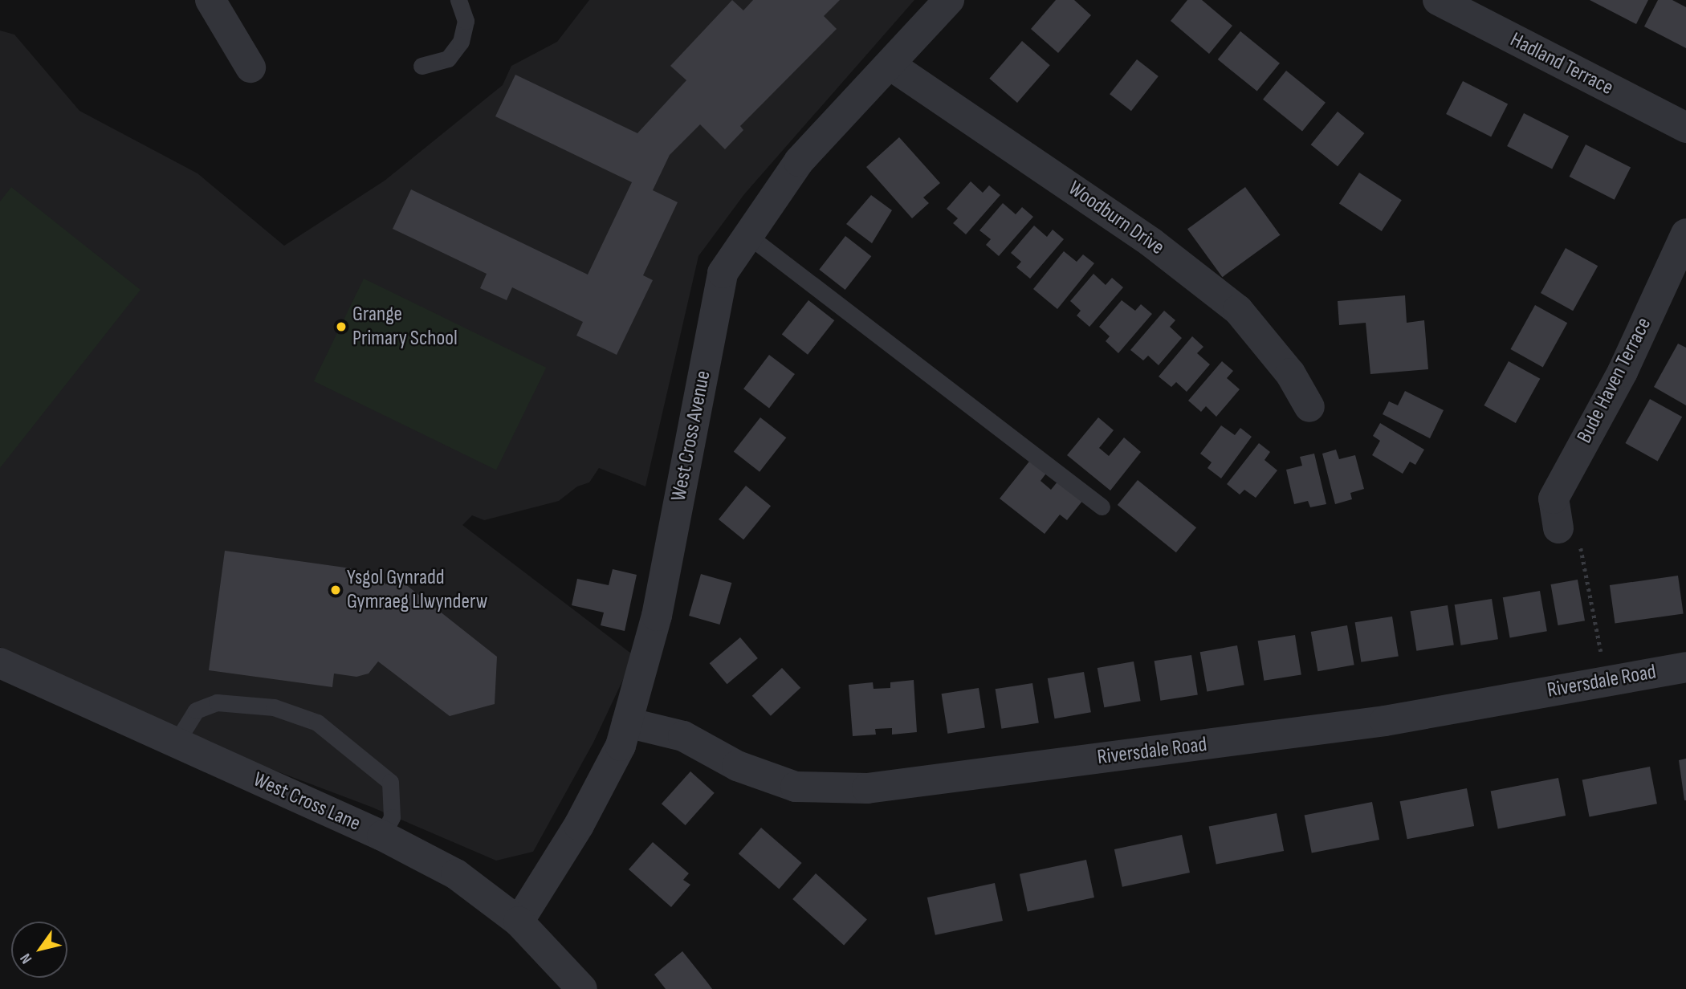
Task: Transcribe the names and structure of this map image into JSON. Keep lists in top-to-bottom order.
{
  "streets": {
    "street": [
      "Hadland Terrace",
      "Woodburn Drive",
      "Bude Haven Terrace",
      "West Cross Avenue",
      "Riversdale Road",
      "West Cross Lane"
    ]
  },
  "crossings": [
    ["Woodburn Drive", "West Cross Avenue"],
    ["West Cross Avenue", "Riversdale Road"],
    ["West Cross Avenue", "West Cross Lane"]
  ],
  "places": ["Grange Primary School", "Ysgol Gynradd Gymraeg Llwynderw"],
  "north": "bottom left"
}
